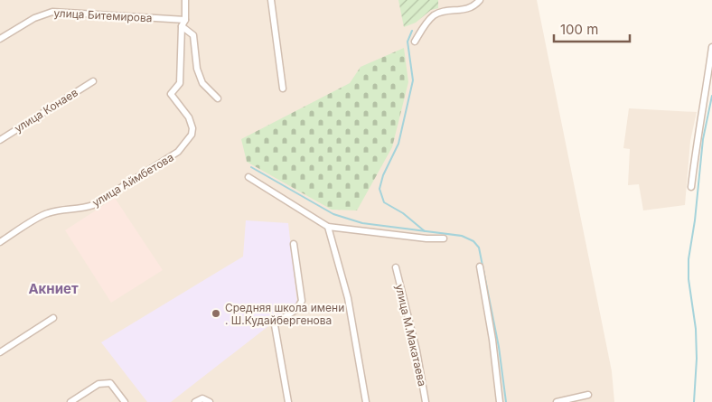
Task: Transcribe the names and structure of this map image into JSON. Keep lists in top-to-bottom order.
{
  "streets": {
    "street": [
      "улица Битемирова",
      "улица Конаев",
      "улица Аймбетова",
      "улица М.Макатаева"
    ]
  },
  "districts": ["Акниет"],
  "places": ["Средняя школа имени . Ш.Кудайбергенова"],
  "scale_bar": "100 m"
}
